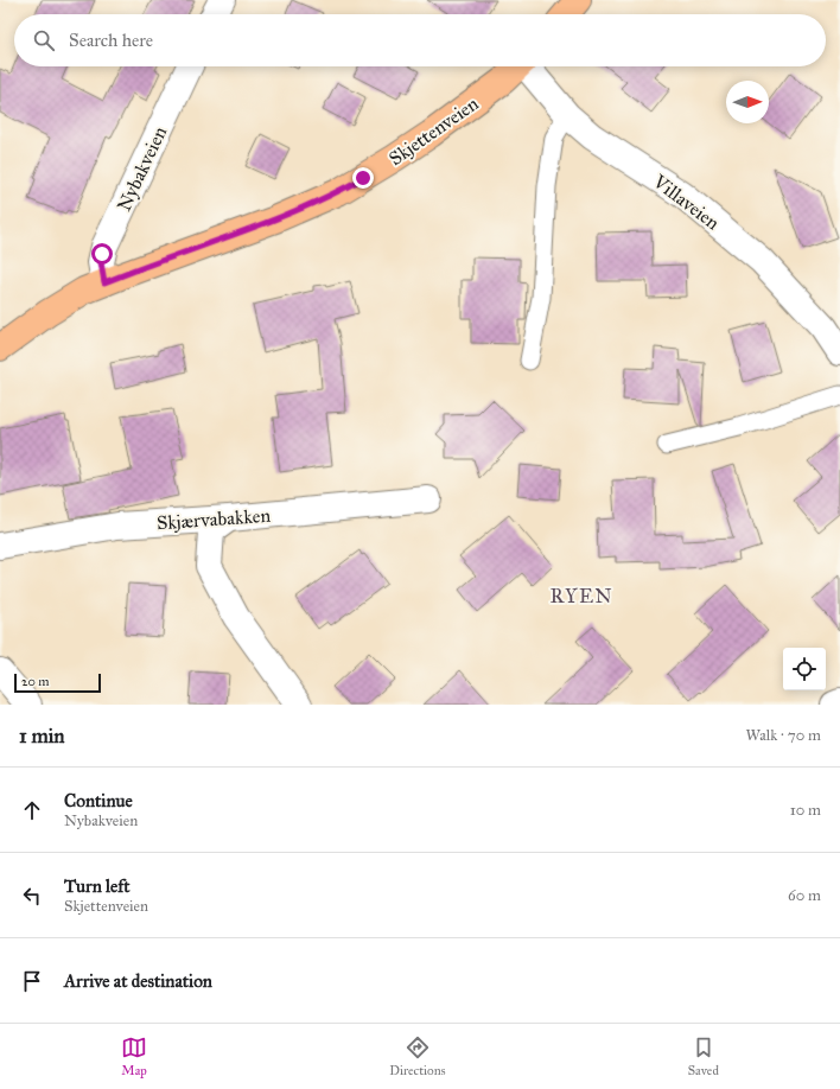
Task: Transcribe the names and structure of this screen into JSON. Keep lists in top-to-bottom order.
{
  "streets": {
    "main road": ["Skjettenveien"],
    "street": ["Nybakveien", "Villaveien", "Skjærvabakken"]
  },
  "crossings": [
    ["Skjettenveien", "Nybakveien"]
  ],
  "districts": ["RYEN"],
  "scale_bar": "20 m",
  "north": "right",
  "page": {
    "search": "Search here",
    "scale": "20 m",
    "heading": ["1 min", "Walk · 70 m"],
    "list": [
      ["Continue", "Nybakveien", "10 m"],
      ["Turn left", "Skjettenveien", "60 m"],
      "Arrive at destination"
    ],
    "nav": ["Map", "Directions", "Saved"]
  }
}
